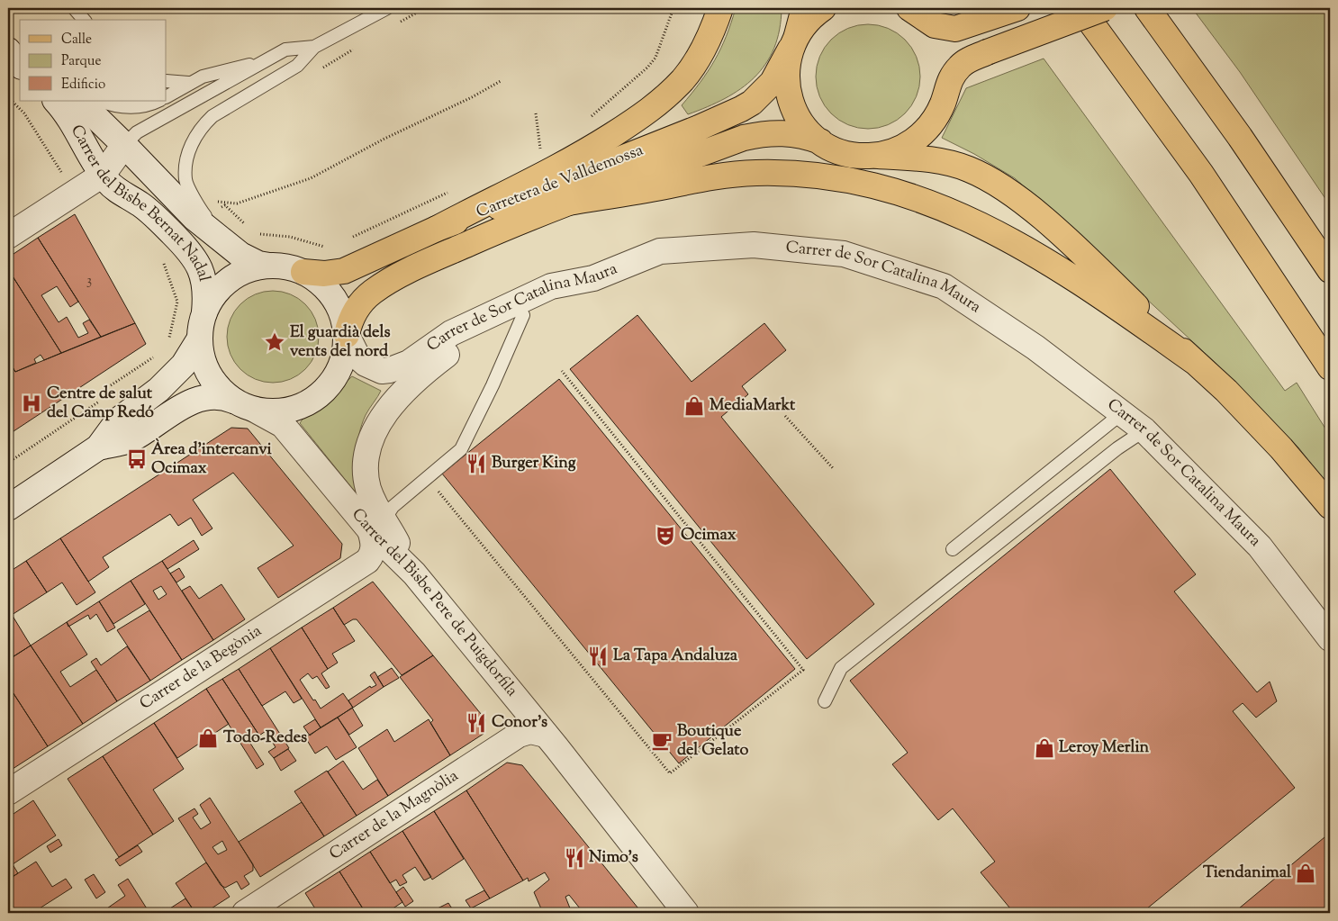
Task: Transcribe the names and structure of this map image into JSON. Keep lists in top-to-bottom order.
{
  "streets": {
    "main road": ["Carretera de Valldemossa"],
    "street": [
      "Carrer del Bisbe Bernat Nadal",
      "Carrer de Sor Catalina Maura",
      "Carrer del Bisbe Pere de Puigdorfila",
      "Carrer de la Begònia",
      "Carrer de la Magnòlia"
    ]
  },
  "crossings": [
    ["Carretera de Valldemossa", "Carrer del Bisbe Bernat Nadal"],
    ["Carretera de Valldemossa", "Carrer de Sor Catalina Maura"],
    ["Carretera de Valldemossa", "Carrer del Bisbe Pere de Puigdorfila"],
    ["Carrer del Bisbe Bernat Nadal", "Carrer de Sor Catalina Maura"],
    ["Carrer del Bisbe Bernat Nadal", "Carrer del Bisbe Pere de Puigdorfila"],
    ["Carrer de Sor Catalina Maura", "Carrer del Bisbe Pere de Puigdorfila"],
    ["Carrer del Bisbe Pere de Puigdorfila", "Carrer de la Begònia"],
    ["Carrer del Bisbe Pere de Puigdorfila", "Carrer de la Magnòlia"]
  ],
  "places": {
    "place": ["El guardià dels vents del nord"],
    "hospital": ["Centre de salut del Camp Redó"],
    "shop": [
      "MediaMarkt",
      "Todo-Redes",
      "Leroy Merlin",
      "Tiendanimal"
    ],
    "bus stop": ["Àrea d'intercanvi Ocimax"],
    "restaurant": [
      "Burger King",
      "La Tapa Andaluza",
      "Conor's",
      "Nimo's"
    ],
    "theatre": ["Ocimax"],
    "cafe": ["Boutique del Gelato"]
  },
  "house_numbers": ["3"],
  "legend": ["Calle", "Parque", "Edificio"]
}
